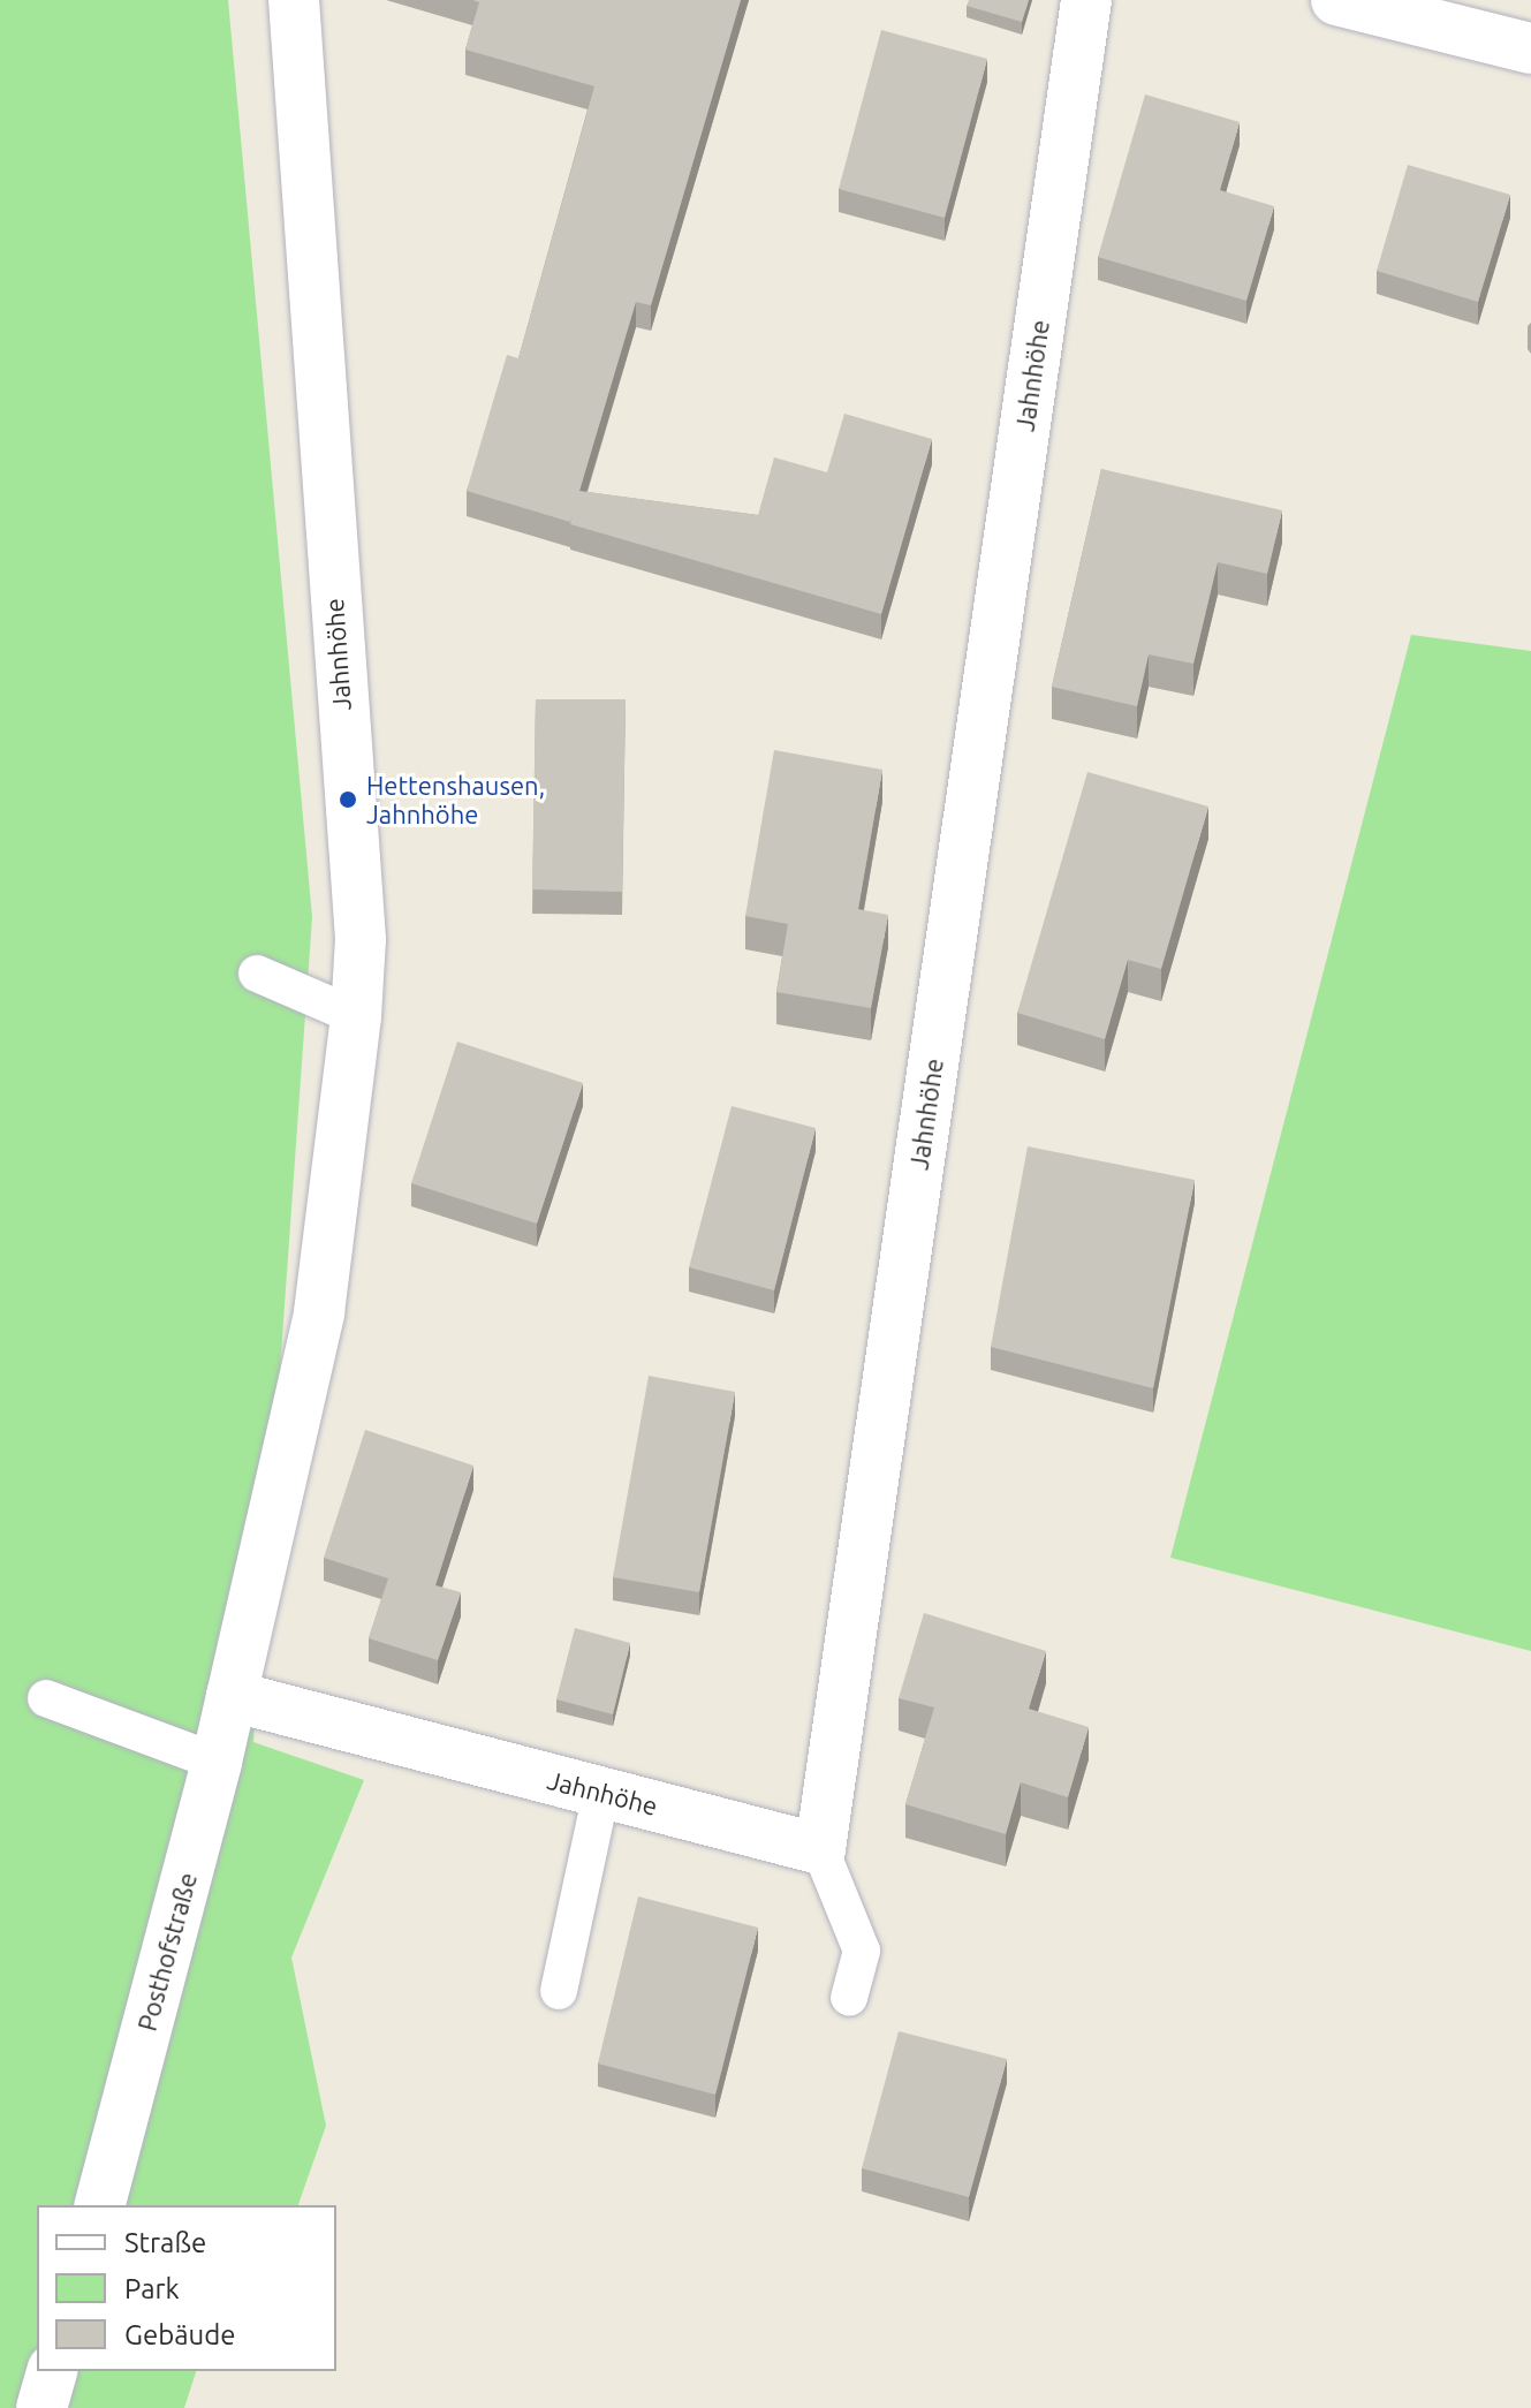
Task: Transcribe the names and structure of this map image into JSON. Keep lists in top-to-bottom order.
{
  "streets": {
    "street": ["Jahnhöhe", "Posthofstraße"]
  },
  "crossings": [
    ["Jahnhöhe", "Posthofstraße"]
  ],
  "places": ["Hettenshausen, Jahnhöhe"],
  "legend": ["Straße", "Park", "Gebäude"]
}
